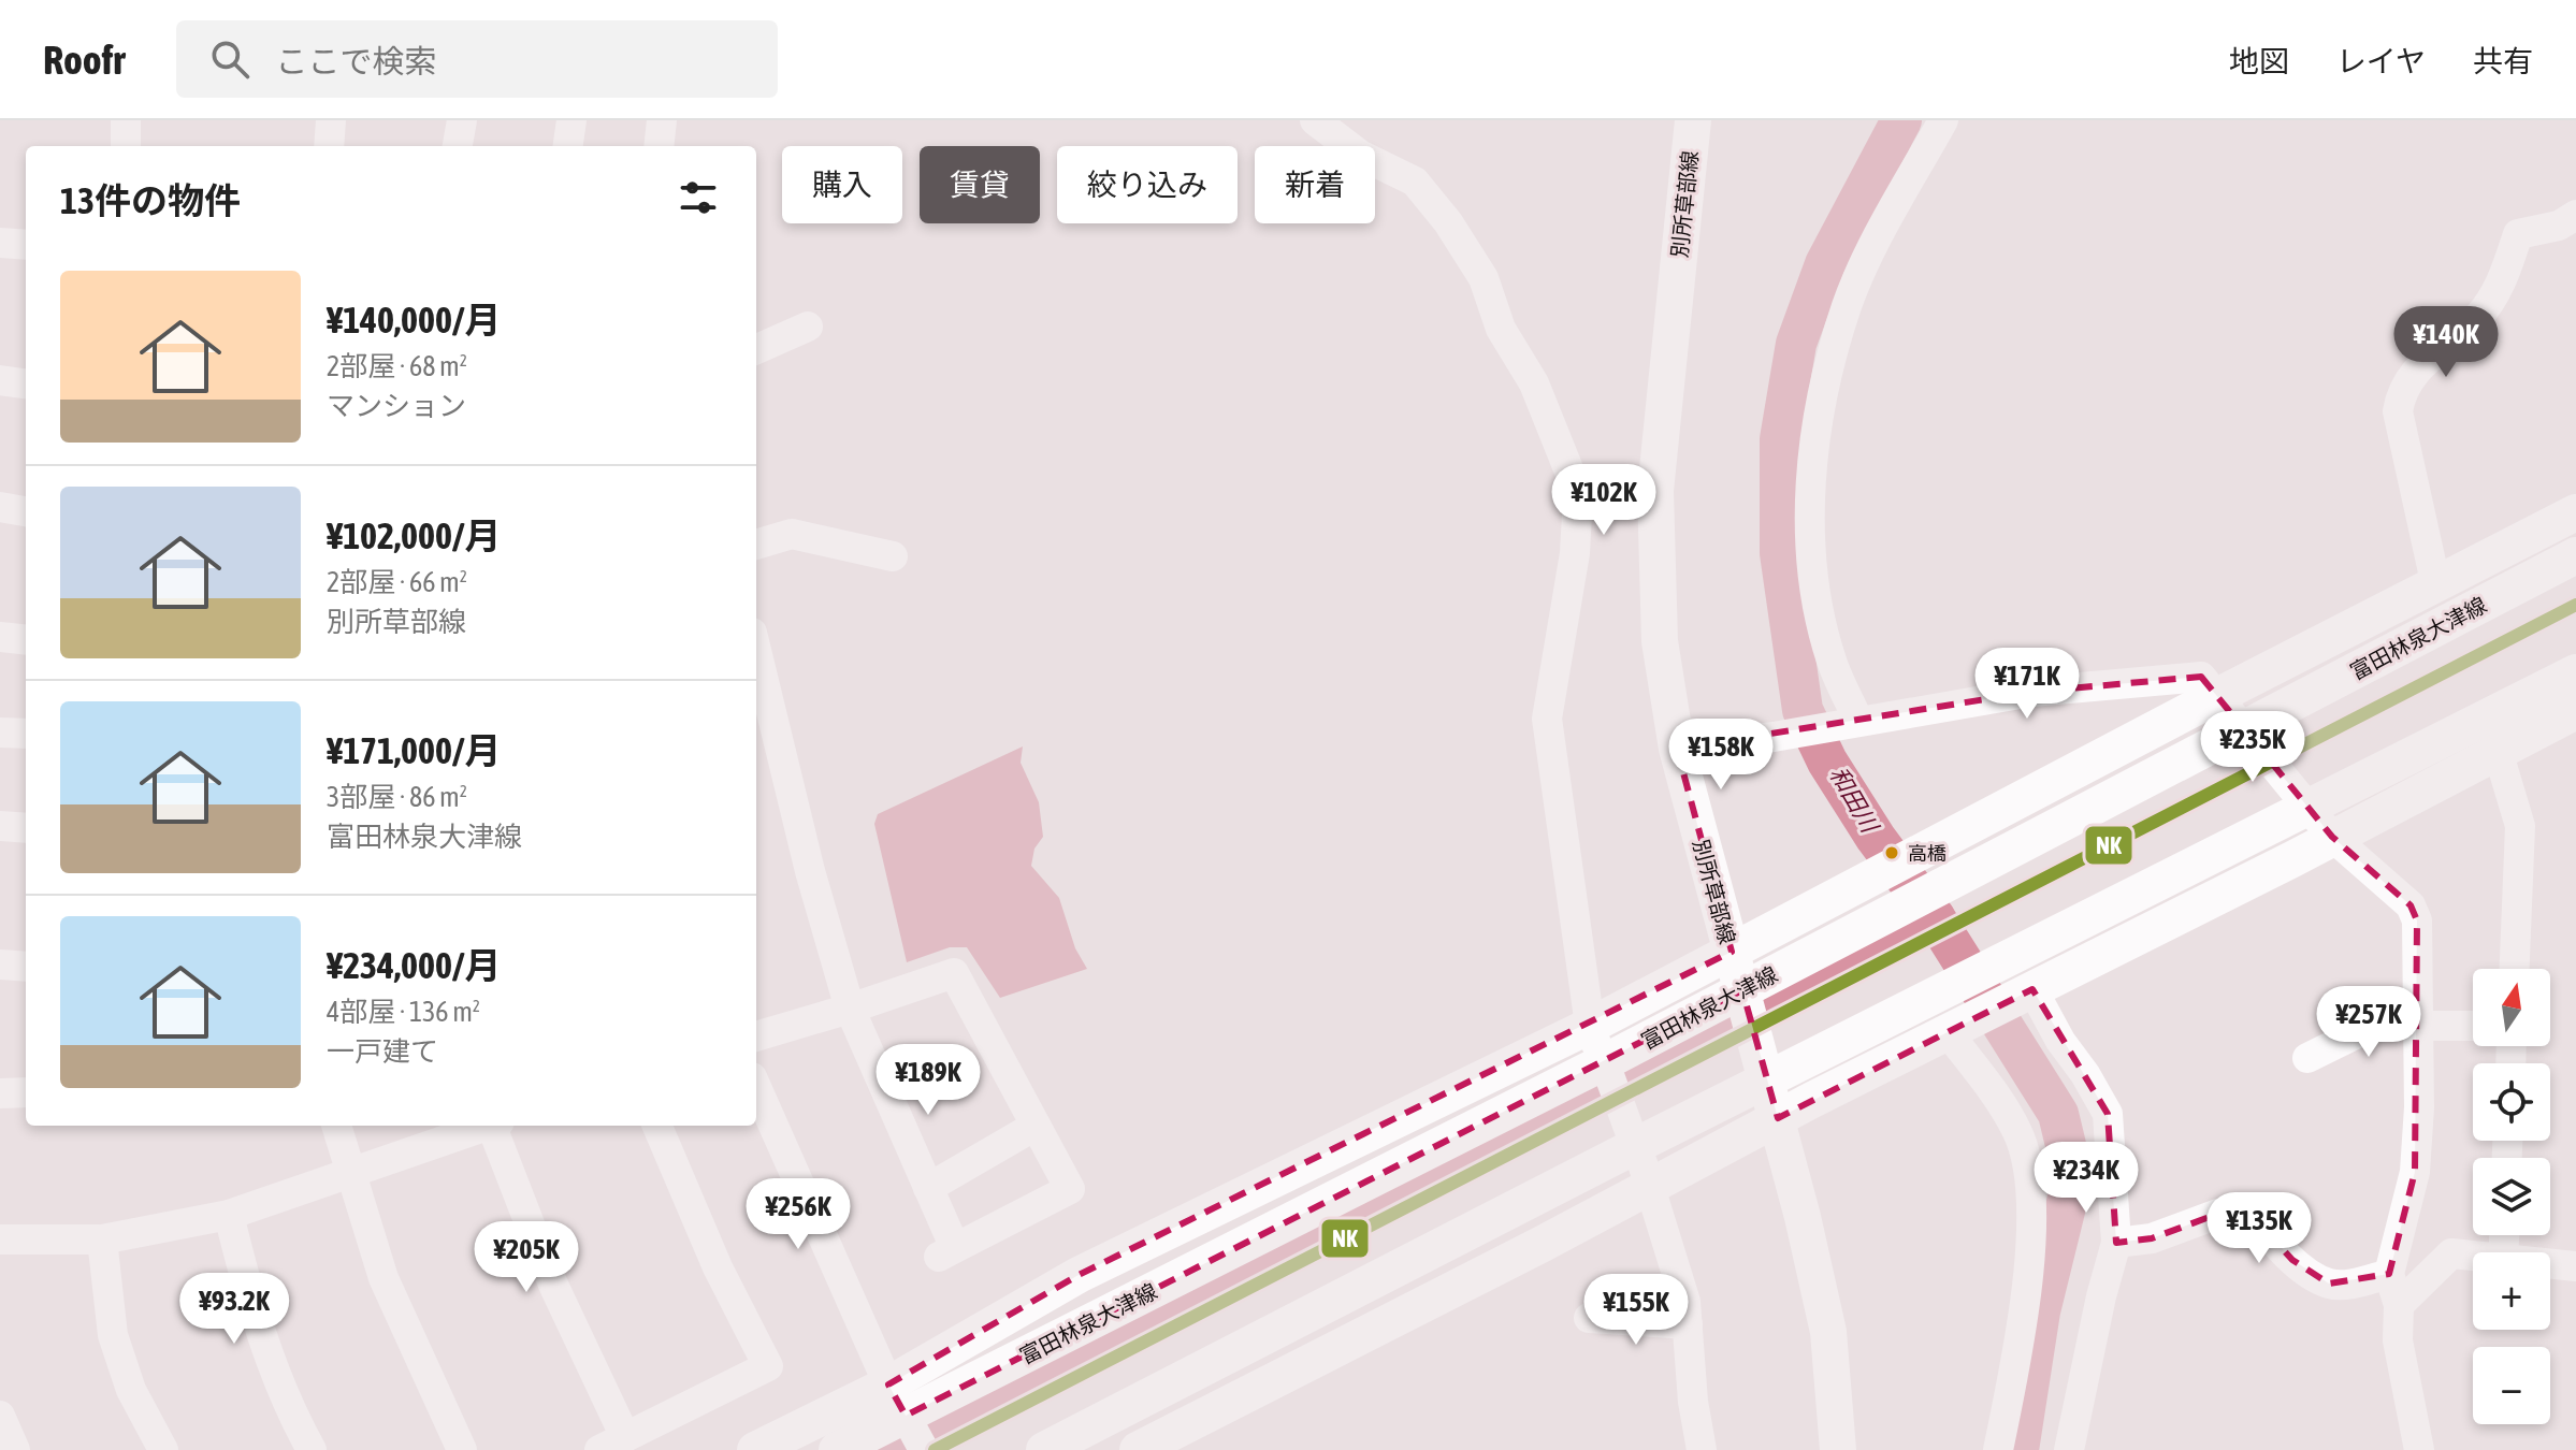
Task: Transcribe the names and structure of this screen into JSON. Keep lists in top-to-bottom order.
{
  "streets": {
    "main road": ["別所草部線", "富田林泉大津線"]
  },
  "water": ["和田川"],
  "places": ["高橋"],
  "lines": ["transit line NK"],
  "north": "top",
  "page": {
    "header": "Roofr",
    "search": "ここで検索",
    "nav": ["地図", "レイヤ", "共有"],
    "chip": [
      "購入",
      "賃貸",
      "絞り込み",
      "新着"
    ],
    "heading": "13件の物件",
    "list": [
      {
        "name": "¥140,000/月",
        "note": "2部屋 · 68 m² · マンション"
      },
      {
        "name": "¥102,000/月",
        "note": "2部屋 · 66 m² · 別所草部線"
      },
      {
        "name": "¥171,000/月",
        "note": "3部屋 · 86 m² · 富田林泉大津線"
      },
      {
        "name": "¥234,000/月",
        "note": "4部屋 · 136 m² · 一戸建て"
      }
    ],
    "price": [
      "¥140K",
      "¥102K",
      "¥171K",
      "¥235K",
      "¥158K",
      "¥257K",
      "¥189K",
      "¥234K",
      "¥256K",
      "¥135K",
      "¥205K",
      "¥93.2K",
      "¥155K"
    ],
    "map_buttons": ["+", "−"]
  }
}
